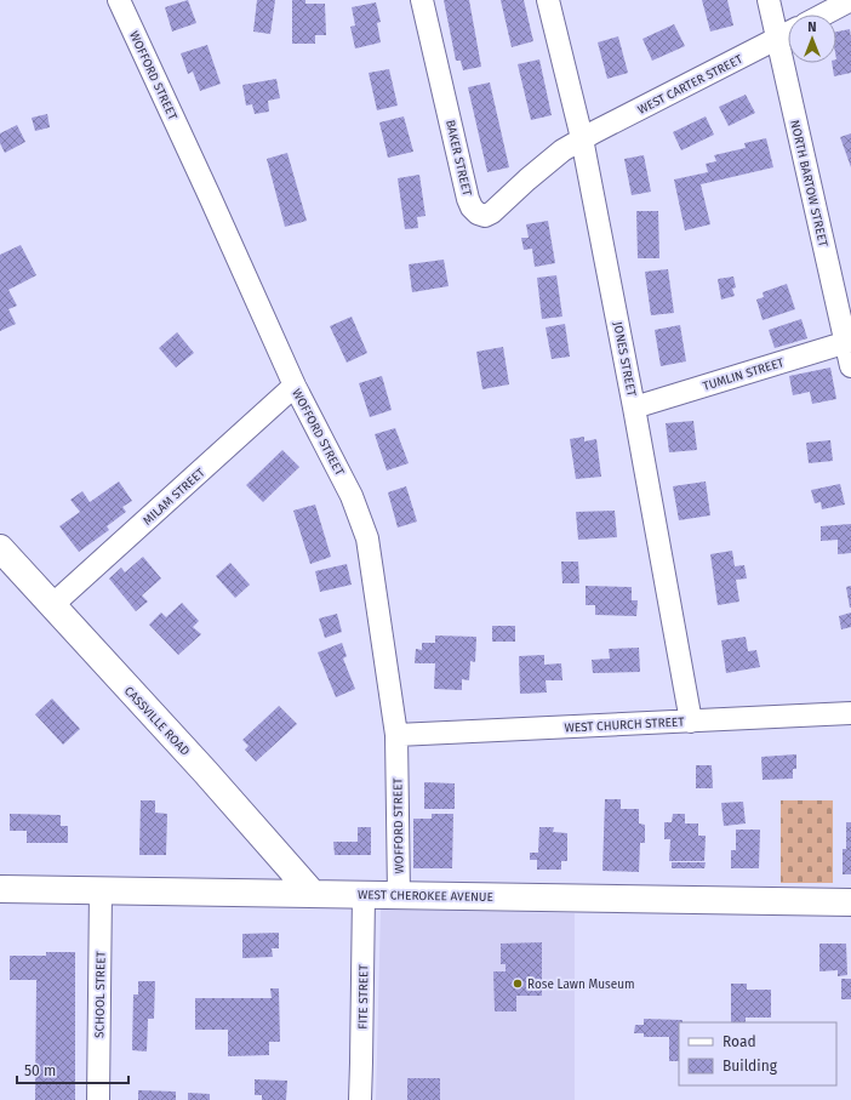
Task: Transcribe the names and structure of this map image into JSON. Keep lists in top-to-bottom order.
{
  "streets": {
    "main road": ["CASSVILLE ROAD", "WEST CHEROKEE AVENUE"],
    "street": [
      "WOFFORD STREET",
      "WEST CARTER STREET",
      "BAKER STREET",
      "NORTH BARTOW STREET",
      "JONES STREET",
      "TUMLIN STREET",
      "MILAM STREET",
      "WEST CHURCH STREET",
      "SCHOOL STREET",
      "FITE STREET"
    ]
  },
  "crossings": [
    ["WOFFORD STREET", "MILAM STREET"],
    ["WOFFORD STREET", "WEST CHURCH STREET"],
    ["WOFFORD STREET", "WEST CHEROKEE AVENUE"],
    ["WEST CARTER STREET", "BAKER STREET"],
    ["WEST CARTER STREET", "NORTH BARTOW STREET"],
    ["WEST CARTER STREET", "JONES STREET"],
    ["BAKER STREET", "JONES STREET"],
    ["NORTH BARTOW STREET", "TUMLIN STREET"],
    ["JONES STREET", "TUMLIN STREET"],
    ["JONES STREET", "WEST CHURCH STREET"],
    ["MILAM STREET", "CASSVILLE ROAD"],
    ["CASSVILLE ROAD", "WEST CHEROKEE AVENUE"],
    ["WEST CHEROKEE AVENUE", "SCHOOL STREET"],
    ["WEST CHEROKEE AVENUE", "FITE STREET"]
  ],
  "places": ["Rose Lawn Museum"],
  "legend": ["Road", "Building"],
  "scale_bar": "50 m",
  "north": "top"
}
